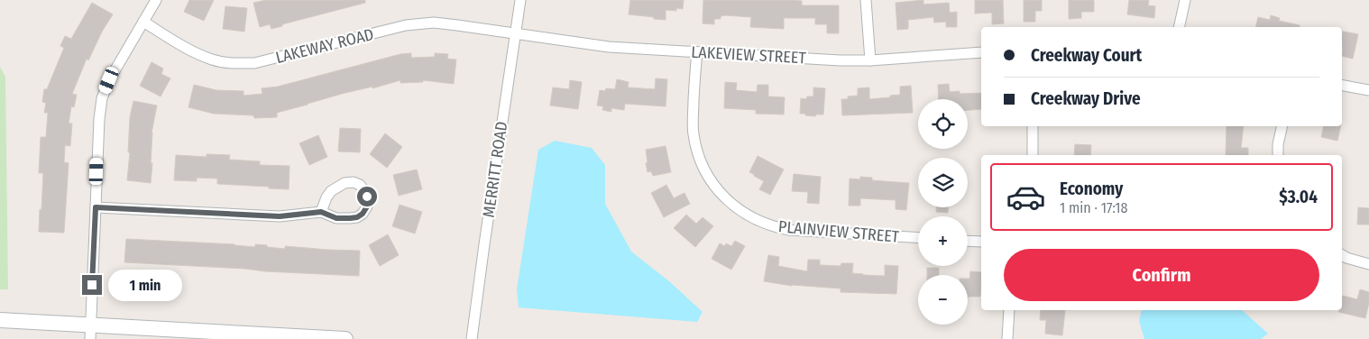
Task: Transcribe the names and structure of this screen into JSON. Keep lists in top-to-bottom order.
{
  "streets": {
    "street": [
      "LAKEWAY ROAD",
      "LAKEVIEW STREET",
      "MERRITT ROAD",
      "PLAINVIEW STREET"
    ]
  },
  "crossings": [
    ["LAKEWAY ROAD", "LAKEVIEW STREET"],
    ["LAKEWAY ROAD", "MERRITT ROAD"],
    ["LAKEVIEW STREET", "MERRITT ROAD"],
    ["LAKEVIEW STREET", "PLAINVIEW STREET"]
  ],
  "page": {
    "banner": ["Creekway Court", "Creekway Drive"],
    "map_buttons": ["+", "−"],
    "list": [
      {
        "name": "Economy",
        "note": "1 min · 17:18",
        "value": "$3.04"
      }
    ],
    "buttons": "Confirm",
    "bubble": "1 min"
  }
}
